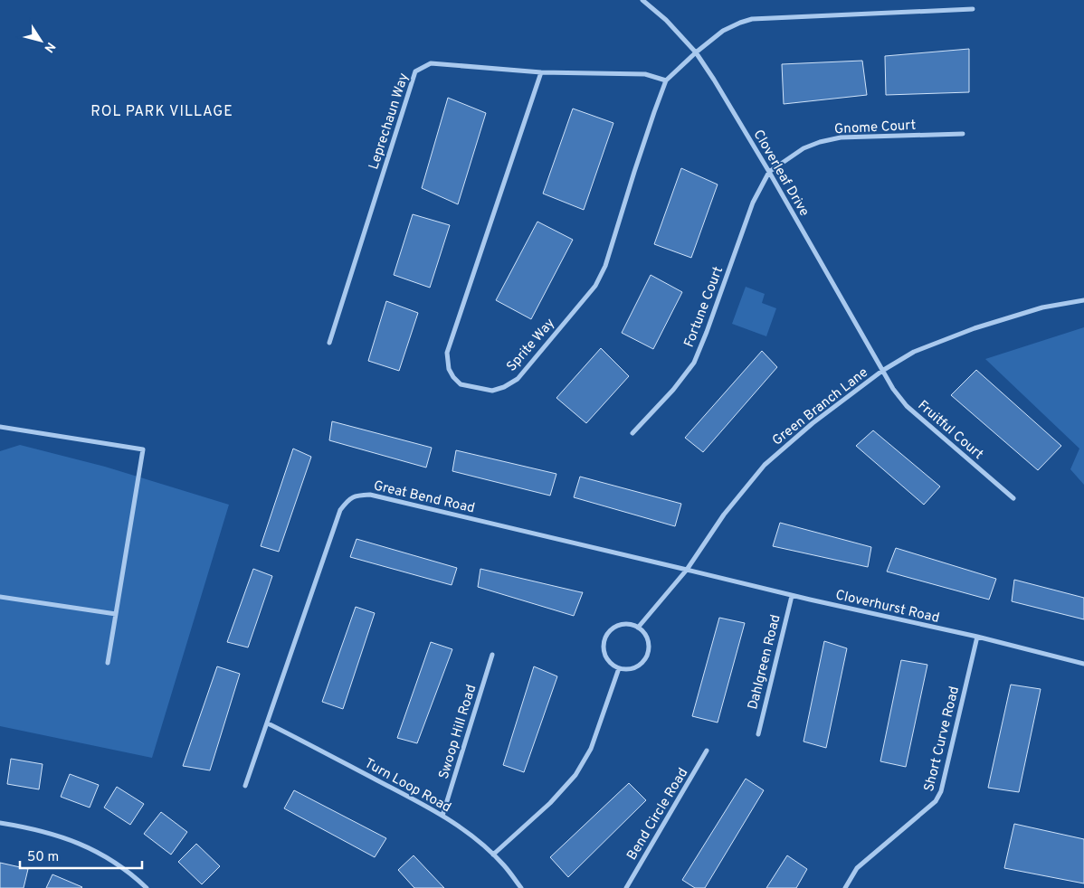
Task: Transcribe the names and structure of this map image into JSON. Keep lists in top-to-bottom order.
{
  "streets": {
    "street": [
      "Leprechaun Way",
      "Gnome Court",
      "Cloverleaf Drive",
      "Fortune Court",
      "Sprite Way",
      "Green Branch Lane",
      "Fruitful Court",
      "Great Bend Road",
      "Cloverhurst Road",
      "Dahlgreen Road",
      "Swoop Hill Road",
      "Short Curve Road",
      "Turn Loop Road",
      "Bend Circle Road"
    ]
  },
  "crossings": [
    ["Leprechaun Way", "Sprite Way"],
    ["Gnome Court", "Cloverleaf Drive"],
    ["Gnome Court", "Fortune Court"],
    ["Cloverleaf Drive", "Fortune Court"],
    ["Cloverleaf Drive", "Sprite Way"],
    ["Cloverleaf Drive", "Green Branch Lane"],
    ["Cloverleaf Drive", "Fruitful Court"],
    ["Green Branch Lane", "Fruitful Court"],
    ["Green Branch Lane", "Great Bend Road"],
    ["Green Branch Lane", "Cloverhurst Road"],
    ["Great Bend Road", "Cloverhurst Road"],
    ["Great Bend Road", "Turn Loop Road"],
    ["Cloverhurst Road", "Dahlgreen Road"],
    ["Cloverhurst Road", "Short Curve Road"],
    ["Swoop Hill Road", "Turn Loop Road"]
  ],
  "districts": ["ROL PARK VILLAGE"],
  "scale_bar": "50 m",
  "north": "bottom right"
}
